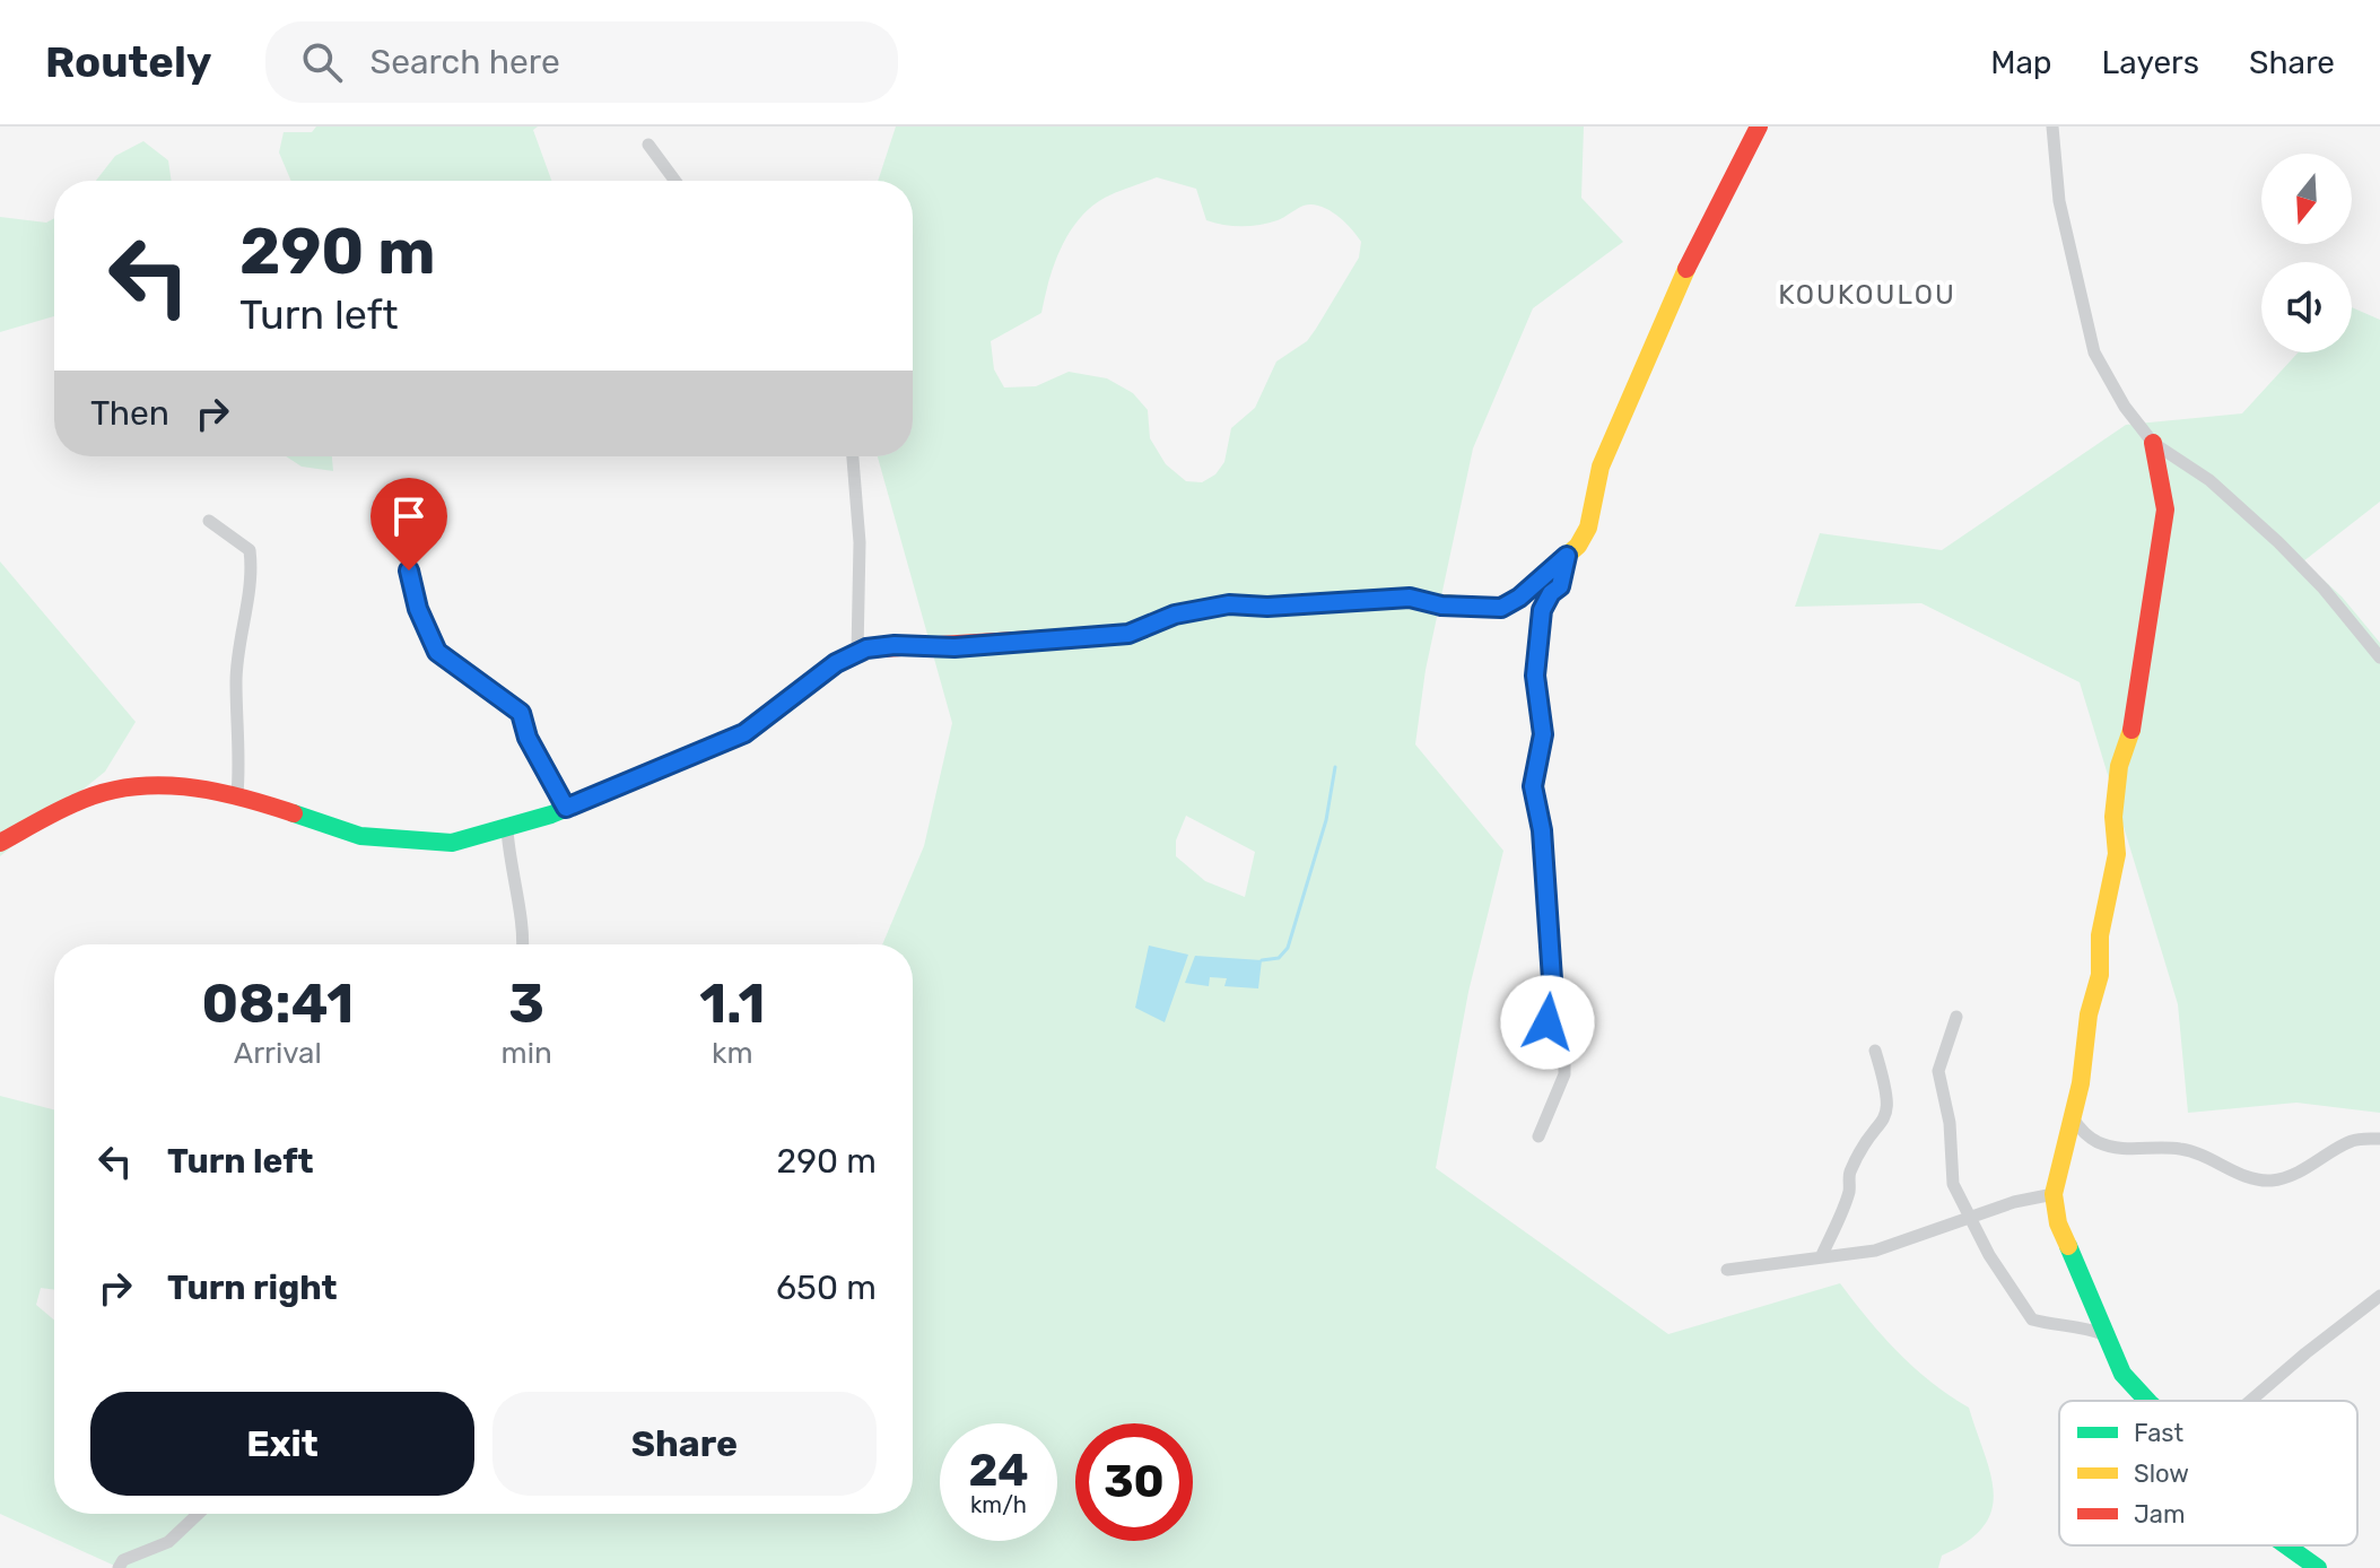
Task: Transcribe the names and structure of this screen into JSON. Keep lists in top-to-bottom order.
{
  "districts": ["KOUKOULOU"],
  "legend": ["Fast", "Slow", "Jam"],
  "north": "bottom",
  "page": {
    "header": "Routely",
    "search": "Search here",
    "nav": ["Map", "Layers", "Share"],
    "turn": ["290 m", "Turn left"],
    "then": "Then",
    "eta": [
      "08:41",
      "Arrival",
      "3",
      "min",
      "1.1",
      "km"
    ],
    "list": [
      {
        "name": "Turn left",
        "value": "290 m"
      },
      {
        "name": "Turn right",
        "value": "650 m"
      }
    ],
    "buttons": ["Exit", "Share"],
    "speed": "24 km/h",
    "limit": "30"
  }
}
